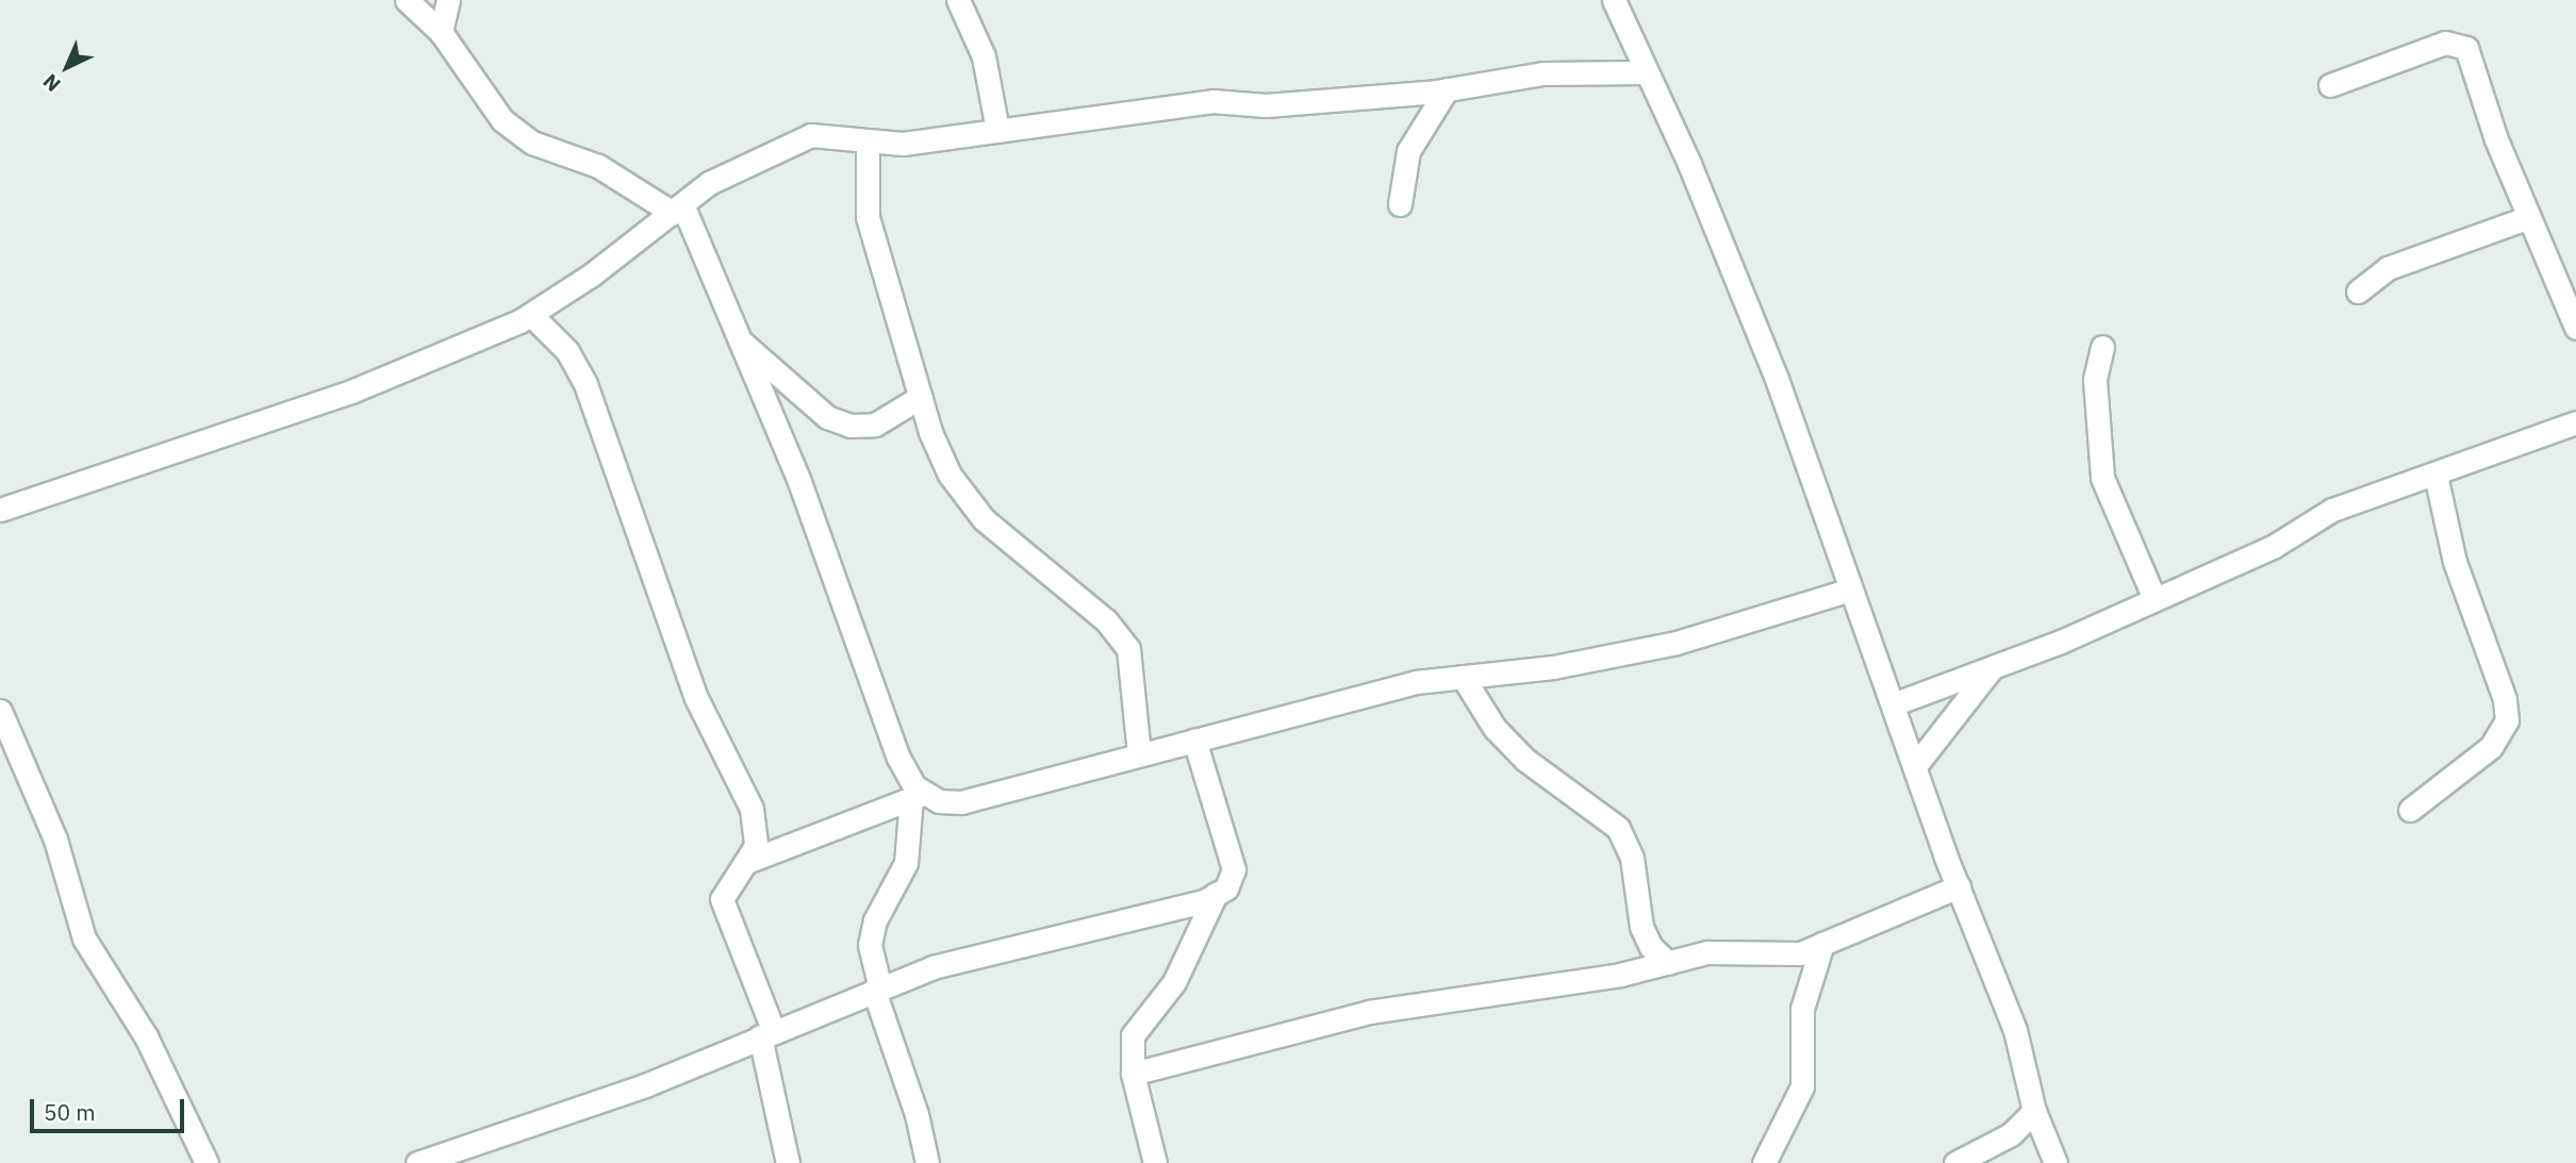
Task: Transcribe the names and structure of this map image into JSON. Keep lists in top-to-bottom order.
{
  "scale_bar": "50 m",
  "north": "bottom left"
}
